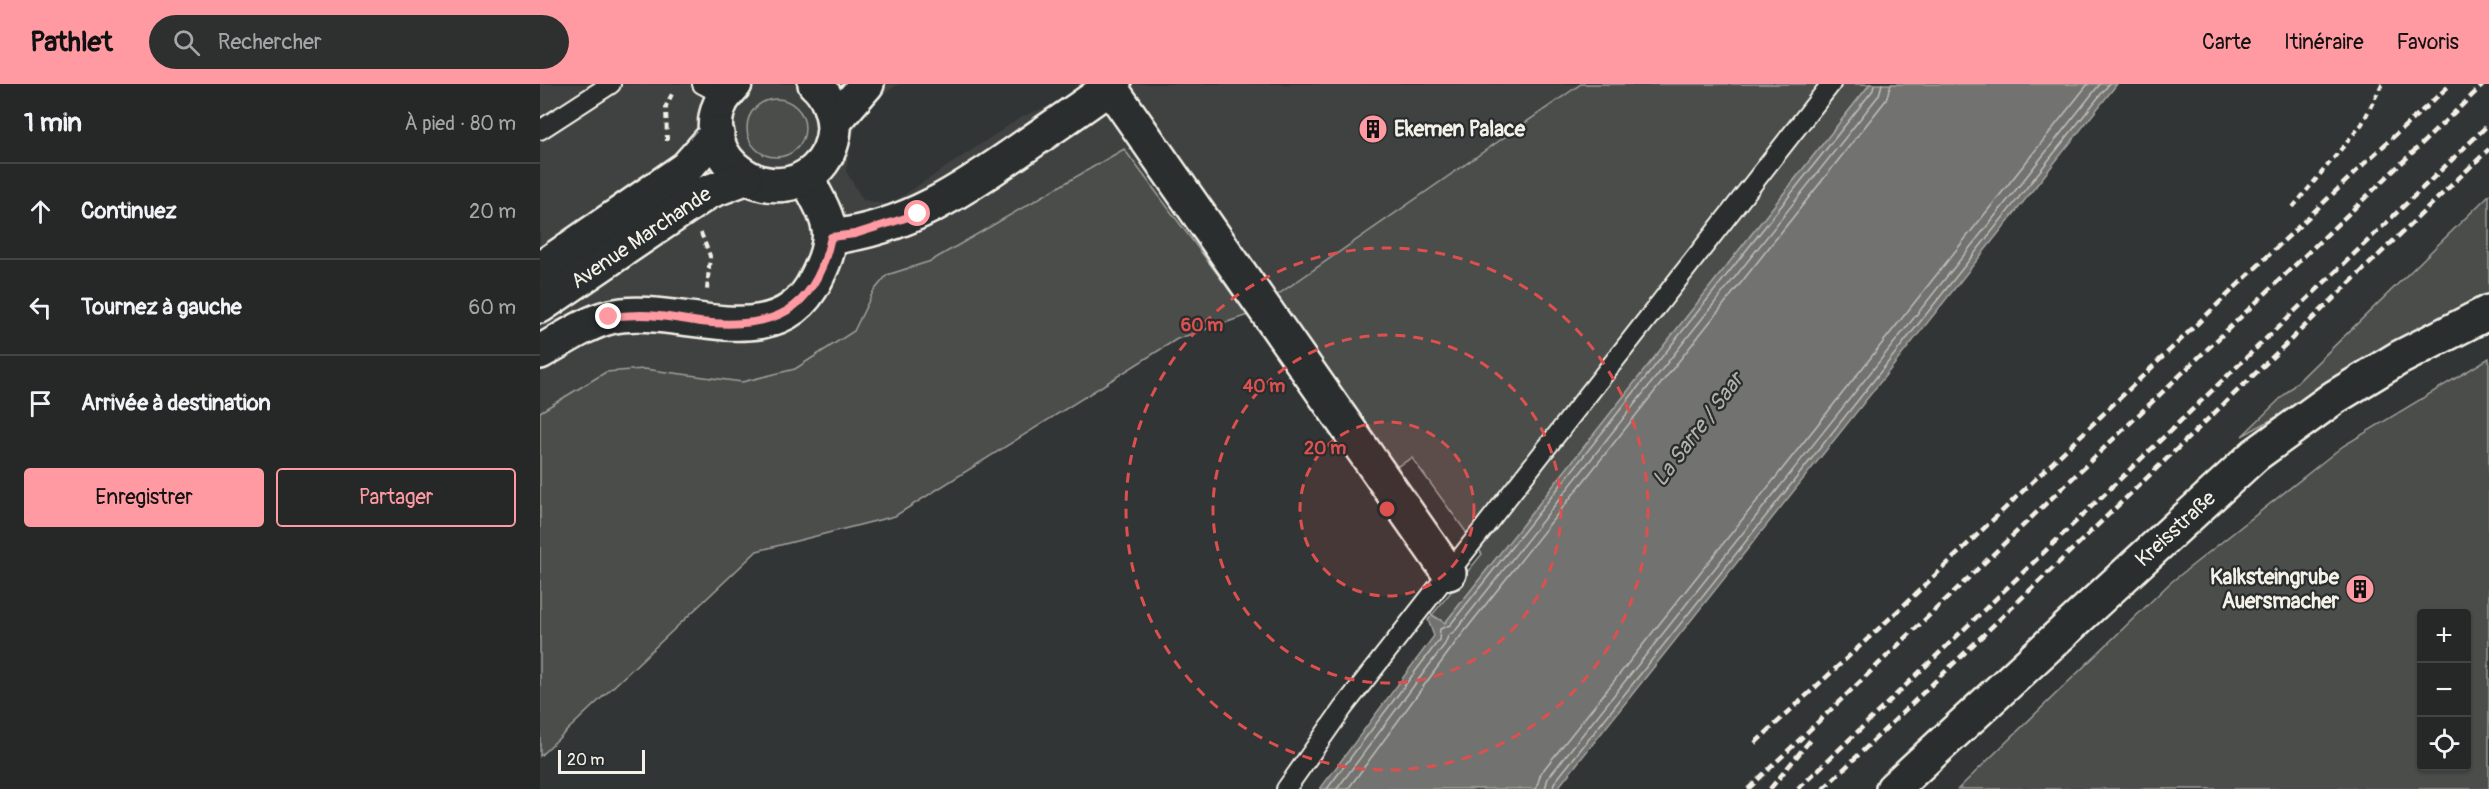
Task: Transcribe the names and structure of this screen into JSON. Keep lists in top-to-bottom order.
{
  "streets": {
    "main road": ["Avenue Marchande", "Kreisstraße"]
  },
  "water": ["La Sarre / Saar"],
  "places": {
    "building": ["Ekemen Palace", "Kalksteingrube Auersmacher"]
  },
  "scale_bar": "20 m",
  "page": {
    "header": "Pathlet",
    "search": "Rechercher",
    "nav": ["Carte", "Itinéraire", "Favoris"],
    "heading": ["1 min", "À pied · 80 m"],
    "list": [
      ["Continuez", "20 m"],
      ["Tournez à gauche", "60 m"],
      "Arrivée à destination"
    ],
    "buttons": ["Enregistrer", "Partager"],
    "map_buttons": ["+", "−"],
    "scale": "20 m"
  },
  "rings": ["60 m", "40 m", "20 m"]
}
